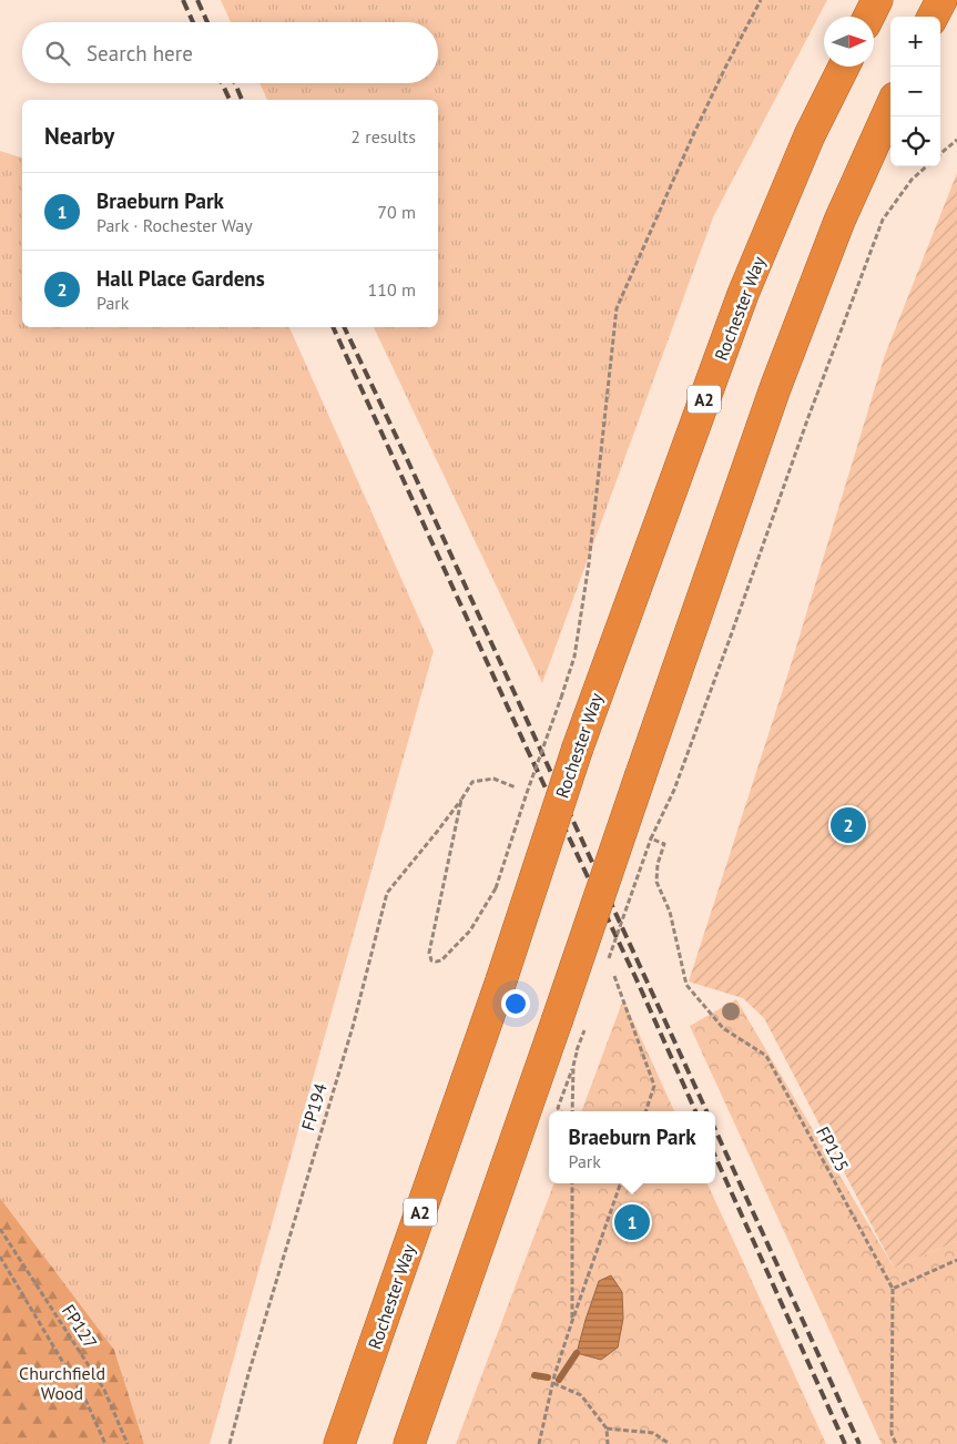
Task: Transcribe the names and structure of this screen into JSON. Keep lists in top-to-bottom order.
{
  "streets": {
    "highway": ["Rochester Way", "A2"],
    "path": ["FP194", "FP125", "FP127"]
  },
  "parks": ["Churchfield Wood"],
  "north": "right",
  "page": {
    "map_buttons": ["+", "−"],
    "search": "Search here",
    "heading": ["Nearby", "2 results"],
    "list": [
      {
        "mark": "1",
        "name": "Braeburn Park",
        "note": "Park · Rochester Way",
        "value": "70 m"
      },
      {
        "mark": "2",
        "name": "Hall Place Gardens",
        "note": "Park",
        "value": "110 m"
      }
    ],
    "pins": ["2", "1"],
    "popup": ["Braeburn Park", "Park"]
  }
}
